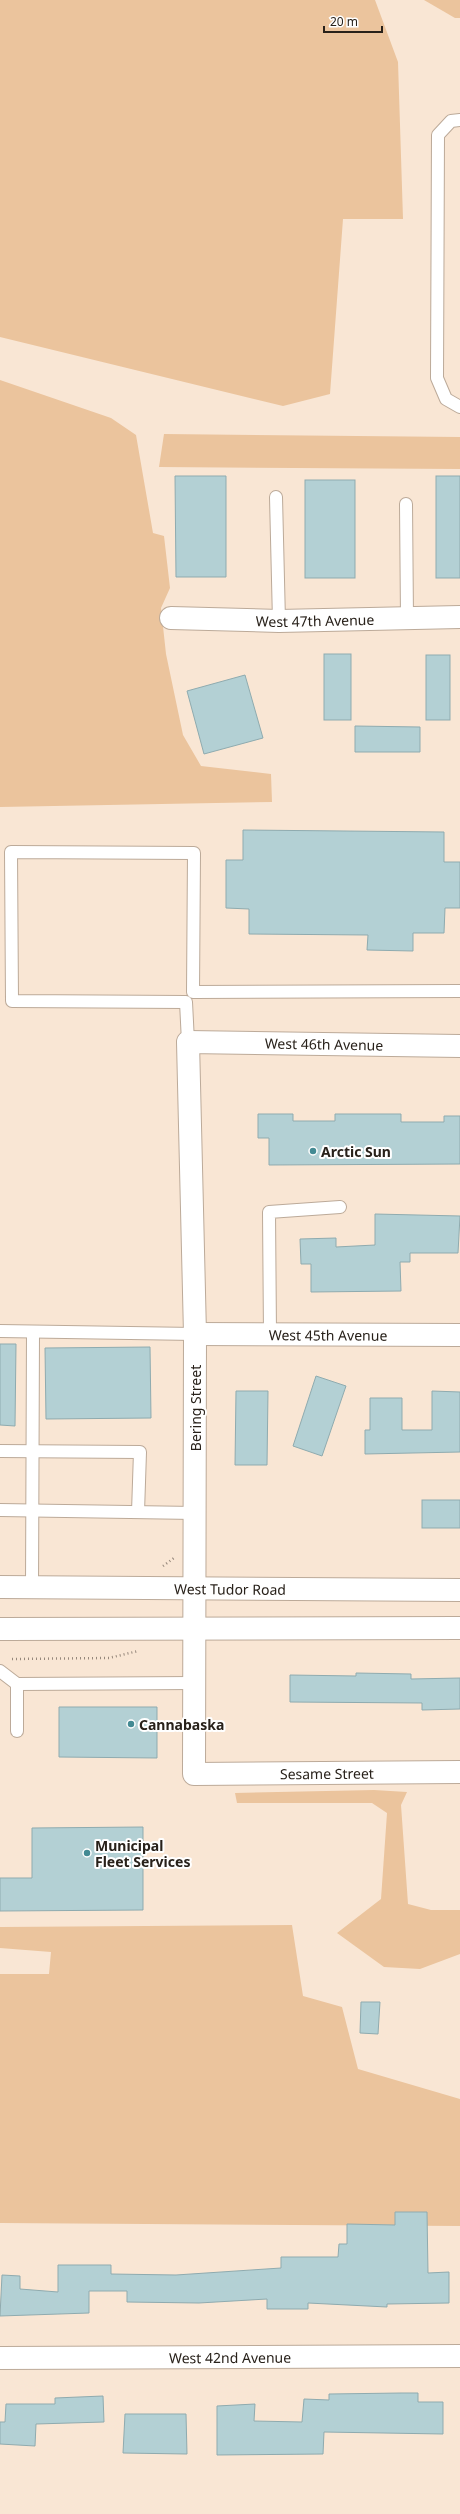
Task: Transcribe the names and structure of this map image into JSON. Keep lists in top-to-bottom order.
{
  "streets": {
    "street": [
      "West 47th Avenue",
      "West 46th Avenue",
      "West 45th Avenue",
      "Bering Street",
      "West Tudor Road",
      "Sesame Street",
      "West 42nd Avenue"
    ]
  },
  "crossings": [
    ["West 46th Avenue", "Bering Street"],
    ["West 45th Avenue", "Bering Street"],
    ["Bering Street", "West Tudor Road"],
    ["Bering Street", "Sesame Street"]
  ],
  "places": ["Arctic Sun", "Cannabaska", "Municipal Fleet Services"],
  "scale_bar": "20 m"
}
